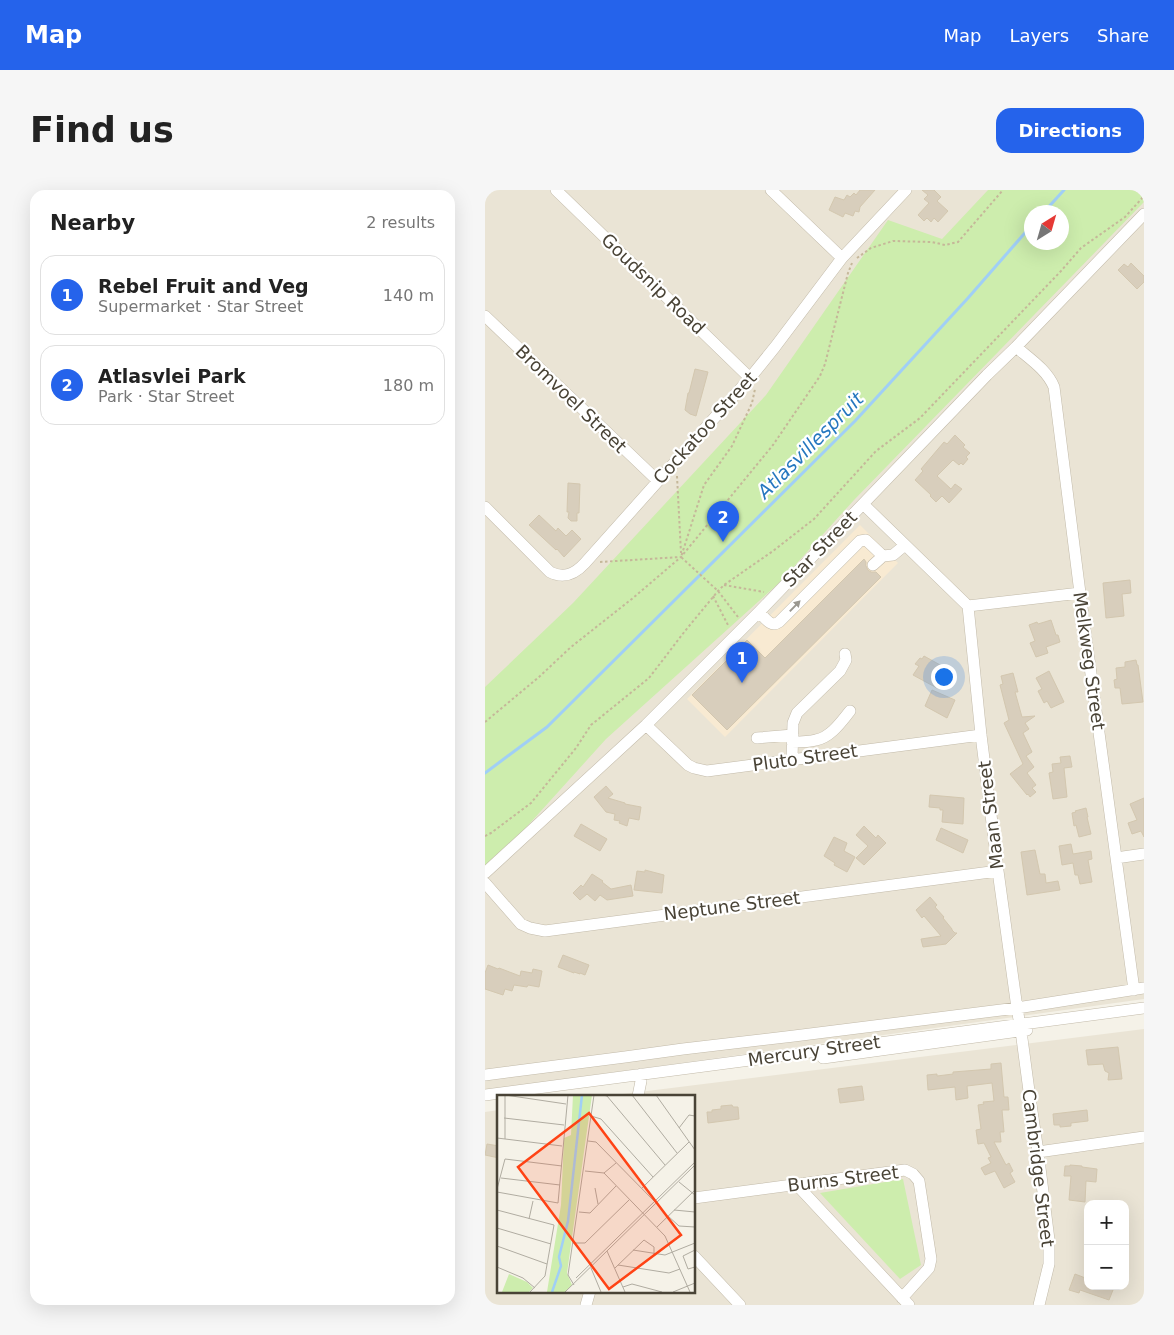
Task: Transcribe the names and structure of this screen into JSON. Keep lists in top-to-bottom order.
{
  "streets": {
    "street": [
      "Goudsnip Road",
      "Bromvoel Street",
      "Cockatoo Street",
      "Star Street",
      "Melkweg Street",
      "Pluto Street",
      "Maan Street",
      "Neptune Street",
      "Mercury Street",
      "Cambridge Street",
      "Burns Street"
    ]
  },
  "crossings": [
    ["Goudsnip Road", "Cockatoo Street"],
    ["Bromvoel Street", "Cockatoo Street"],
    ["Star Street", "Melkweg Street"],
    ["Star Street", "Pluto Street"],
    ["Melkweg Street", "Mercury Street"],
    ["Pluto Street", "Maan Street"],
    ["Maan Street", "Neptune Street"],
    ["Maan Street", "Mercury Street"],
    ["Maan Street", "Cambridge Street"],
    ["Mercury Street", "Cambridge Street"]
  ],
  "water": ["Atlasvillespruit"],
  "north": "top right",
  "page": {
    "header": "Map",
    "nav": ["Map", "Layers", "Share"],
    "buttons": "Directions",
    "title": "Find us",
    "heading": ["Nearby", "2 results"],
    "list": [
      {
        "mark": "1",
        "name": "Rebel Fruit and Veg",
        "note": "Supermarket · Star Street",
        "value": "140 m"
      },
      {
        "mark": "2",
        "name": "Atlasvlei Park",
        "note": "Park · Star Street",
        "value": "180 m"
      }
    ],
    "pins": ["2", "1"],
    "map_buttons": ["+", "−"]
  }
}
